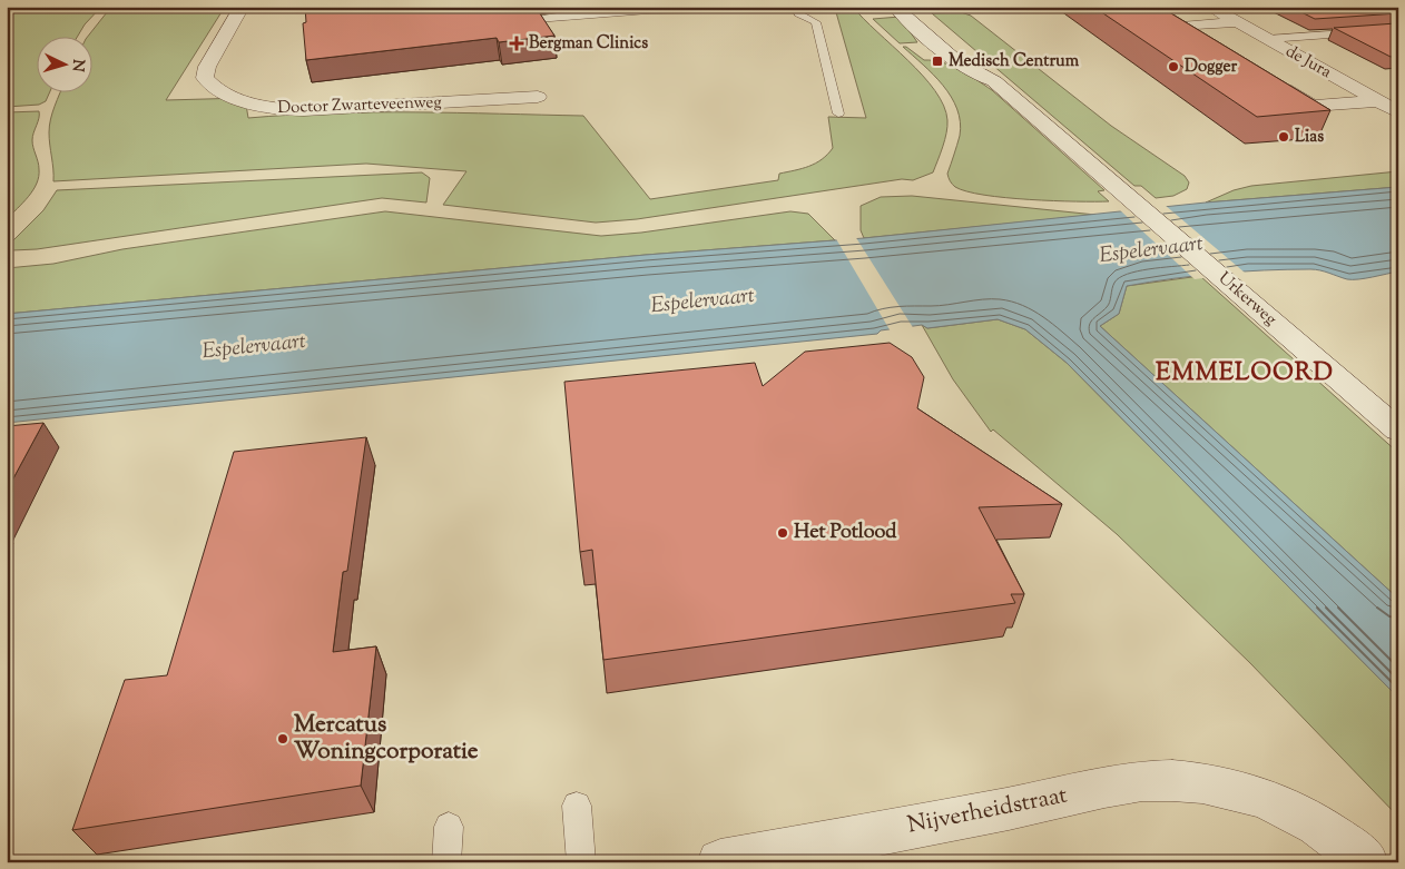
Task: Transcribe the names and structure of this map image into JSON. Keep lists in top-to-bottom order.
{
  "streets": {
    "street": [
      "de Jura",
      "Doctor Zwarteveenweg",
      "Urkerweg",
      "Nijverheidstraat"
    ]
  },
  "districts": ["EMMELOORD"],
  "water": ["Espelervaart"],
  "places": {
    "health": ["Bergman Clinics"],
    "transit": ["Medisch Centrum"],
    "other": [
      "Dogger",
      "Lias",
      "Het Potlood",
      "Mercatus Woningcorporatie"
    ]
  },
  "north": "right"
}
